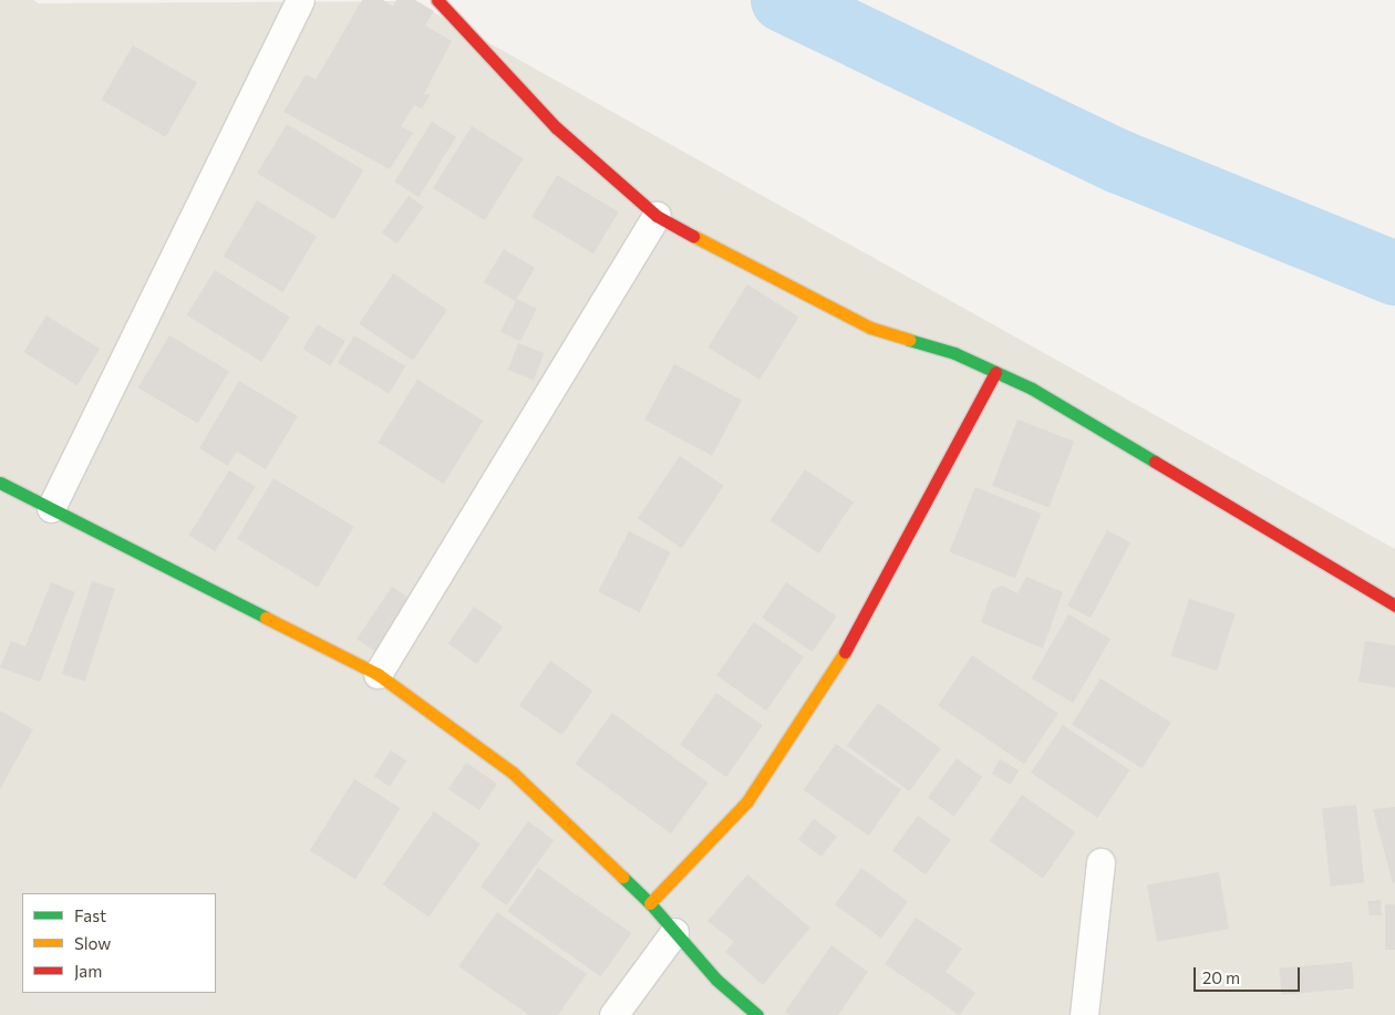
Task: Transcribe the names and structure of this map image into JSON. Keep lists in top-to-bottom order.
{
  "legend": ["Fast", "Slow", "Jam"],
  "scale_bar": "20 m"
}
